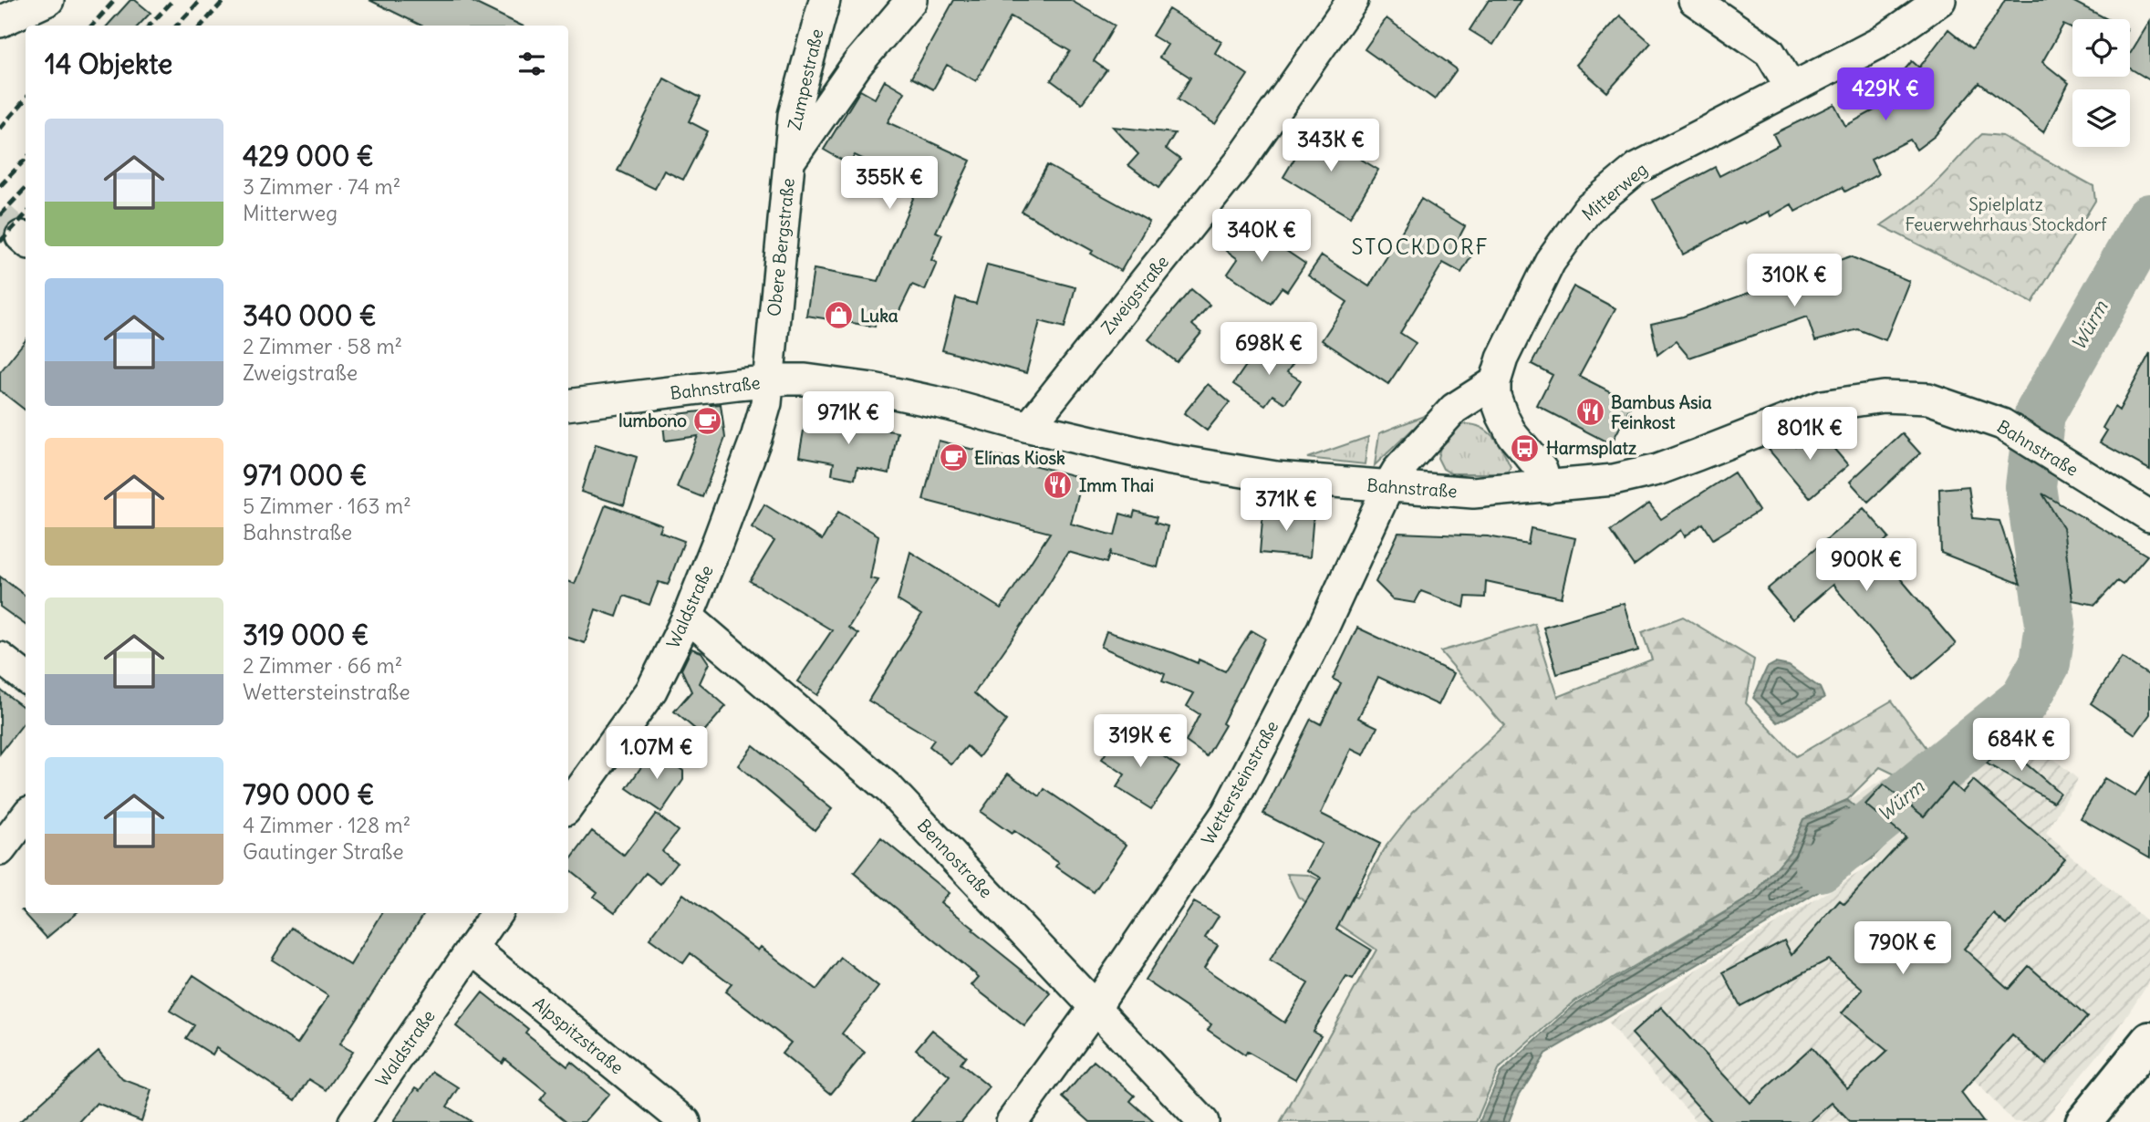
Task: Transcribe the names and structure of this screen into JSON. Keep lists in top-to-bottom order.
{
  "streets": {
    "street": [
      "Zumpestraße",
      "Mitterweg",
      "Obere Bergstraße",
      "Zweigstraße",
      "Bahnstraße",
      "Waldstraße",
      "Wettersteinstraße",
      "Bennostraße",
      "Alpspitzstraße"
    ]
  },
  "crossings": [
    ["Zumpestraße", "Obere Bergstraße"],
    ["Obere Bergstraße", "Bahnstraße"],
    ["Obere Bergstraße", "Waldstraße"],
    ["Zweigstraße", "Bahnstraße"],
    ["Bahnstraße", "Waldstraße"],
    ["Bahnstraße", "Wettersteinstraße"],
    ["Waldstraße", "Bennostraße"],
    ["Waldstraße", "Alpspitzstraße"],
    ["Wettersteinstraße", "Bennostraße"]
  ],
  "districts": ["STOCKDORF"],
  "water": ["Würm"],
  "parks": ["Spielplatz Feuerwehrhaus Stockdorf"],
  "places": {
    "shop": ["Luka"],
    "restaurant": ["Bambus Asia Feinkost", "Imm Thai"],
    "cafe": ["lumbono", "Elinas Kiosk"],
    "bus stop": ["Harmsplatz"]
  },
  "page": {
    "heading": "14 Objekte",
    "price": [
      "429K €",
      "343K €",
      "355K €",
      "340K €",
      "310K €",
      "698K €",
      "971K €",
      "801K €",
      "371K €",
      "900K €",
      "319K €",
      "684K €",
      "1.07M €",
      "790K €"
    ],
    "list": [
      {
        "name": "429 000 €",
        "note": "3 Zimmer · 74 m² · Mitterweg"
      },
      {
        "name": "340 000 €",
        "note": "2 Zimmer · 58 m² · Zweigstraße"
      },
      {
        "name": "971 000 €",
        "note": "5 Zimmer · 163 m² · Bahnstraße"
      },
      {
        "name": "319 000 €",
        "note": "2 Zimmer · 66 m² · Wettersteinstraße"
      },
      {
        "name": "790 000 €",
        "note": "4 Zimmer · 128 m² · Gautinger Straße"
      }
    ]
  }
}
